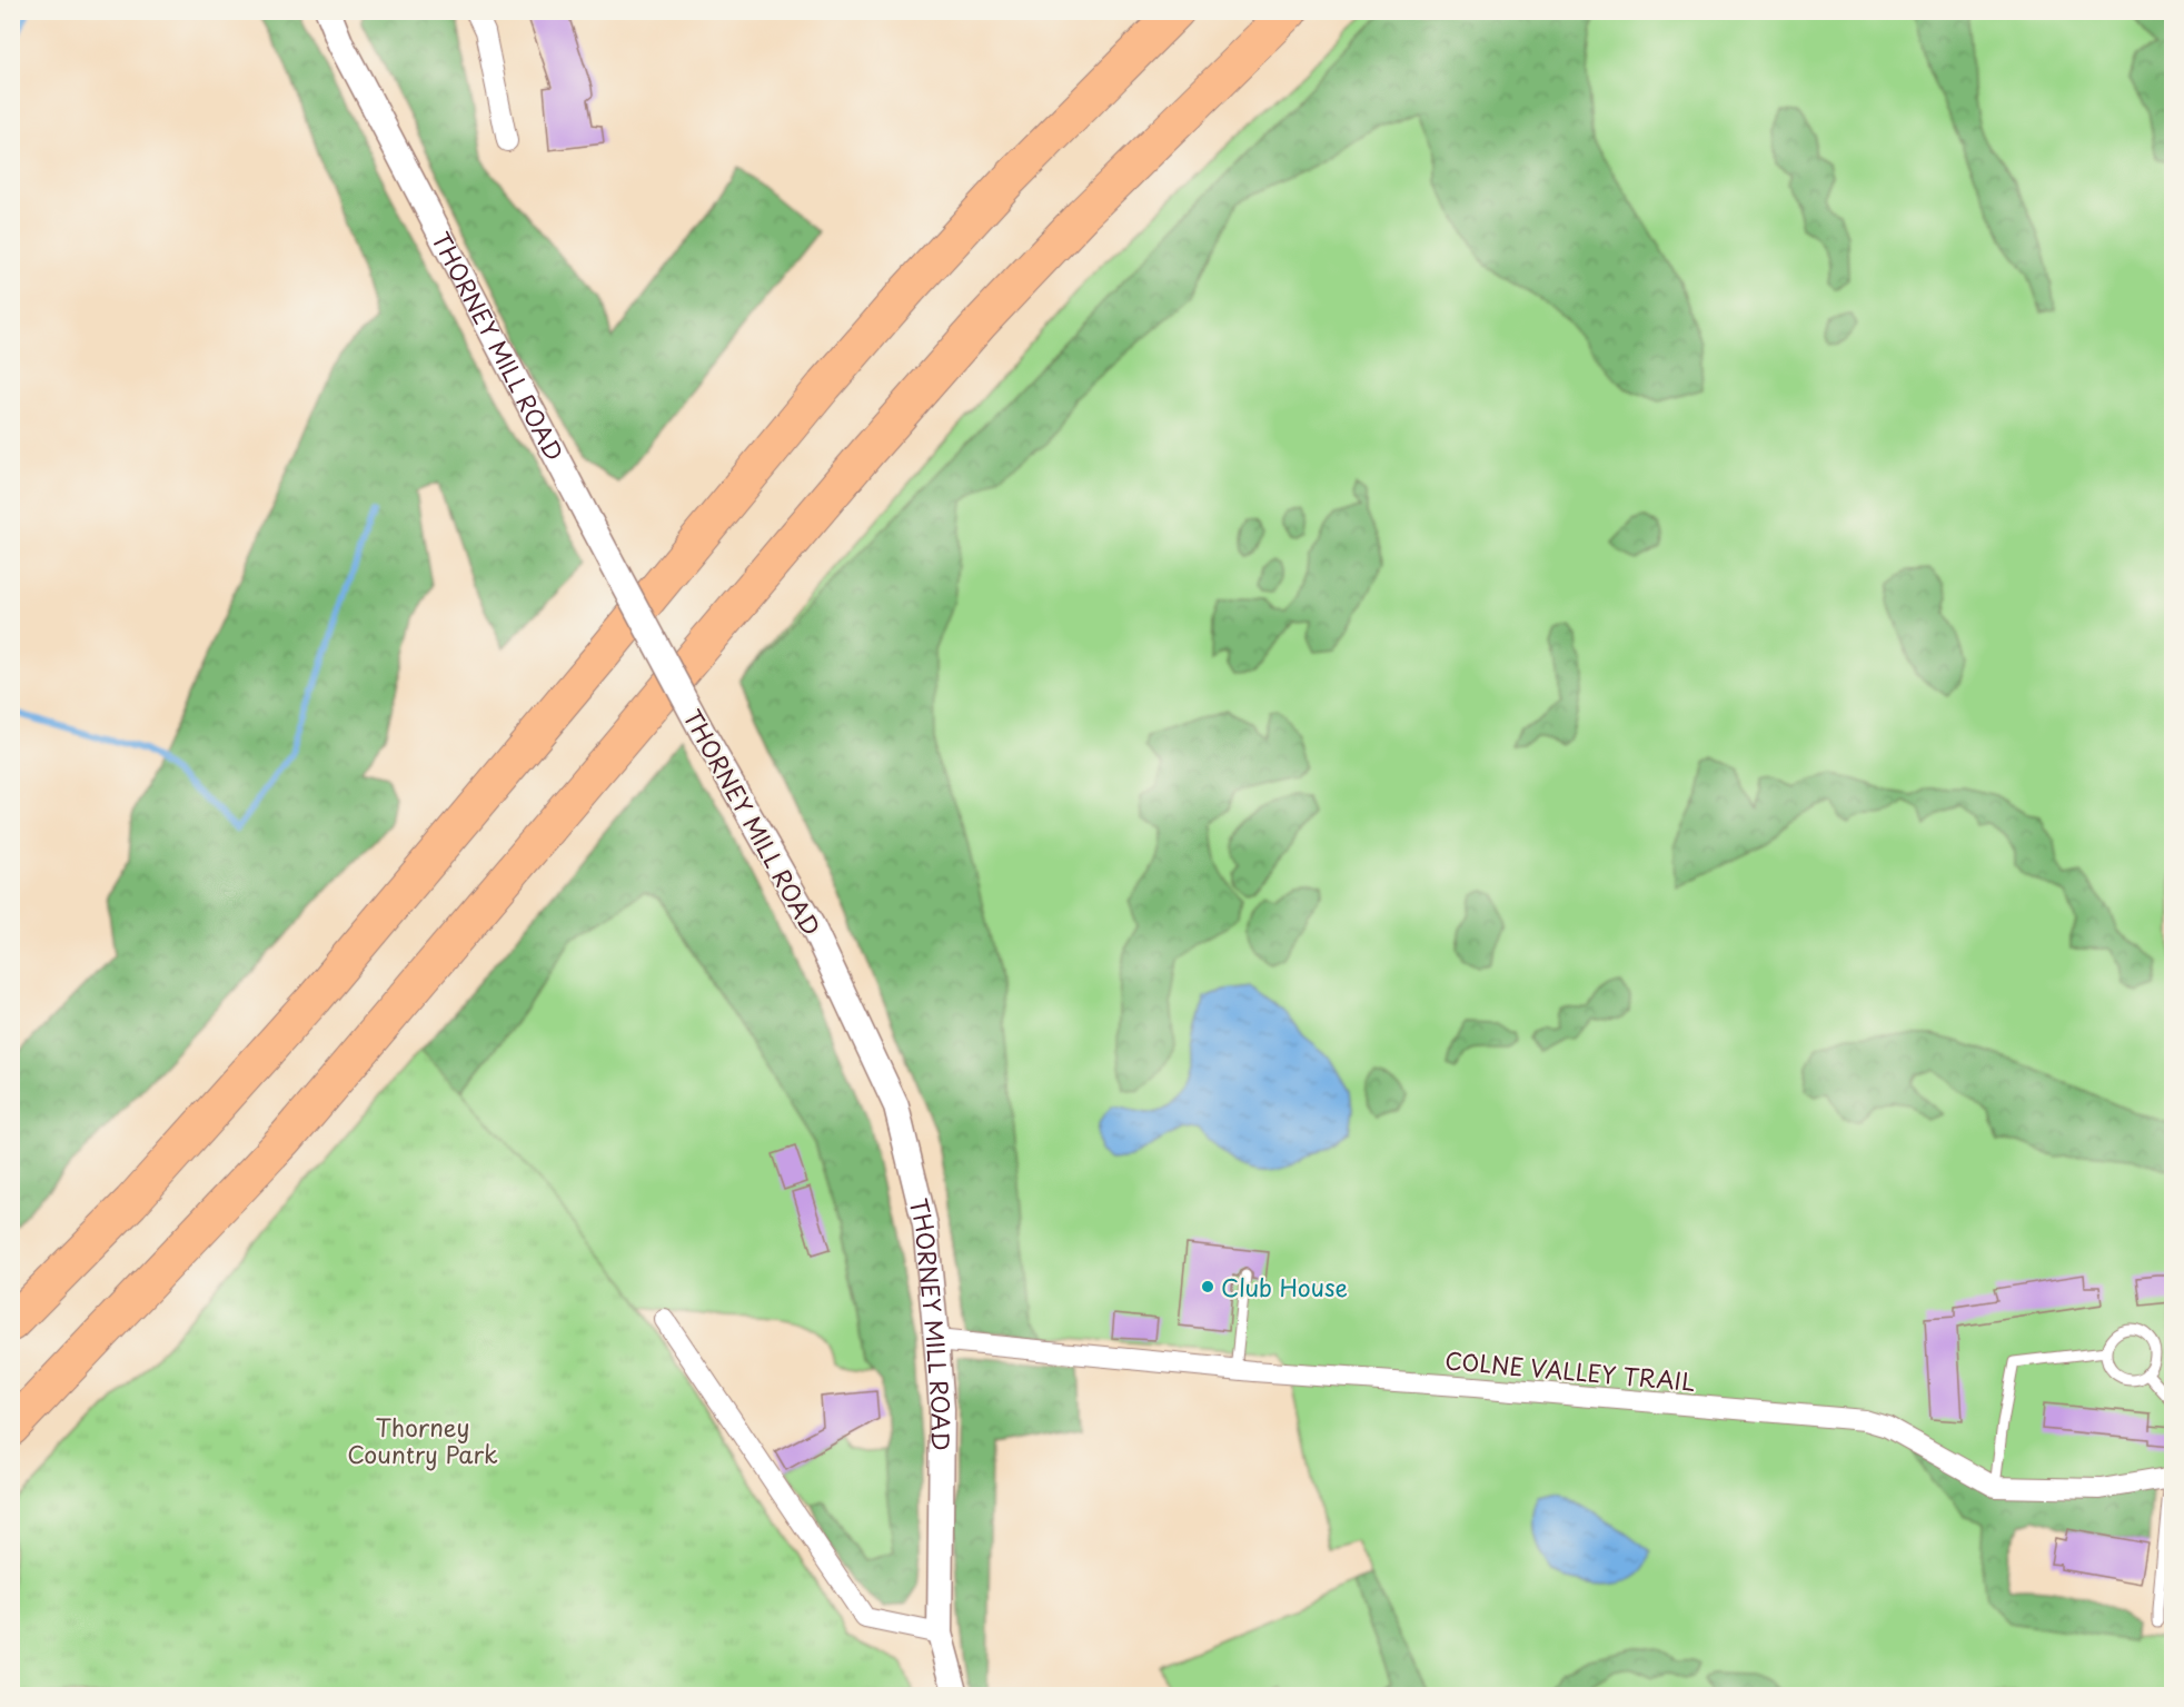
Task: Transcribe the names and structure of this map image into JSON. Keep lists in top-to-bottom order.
{
  "streets": {
    "street": ["THORNEY MILL ROAD", "COLNE VALLEY TRAIL"]
  },
  "crossings": [
    ["THORNEY MILL ROAD", "COLNE VALLEY TRAIL"]
  ],
  "parks": ["Thorney Country Park"],
  "places": ["Club House"]
}
